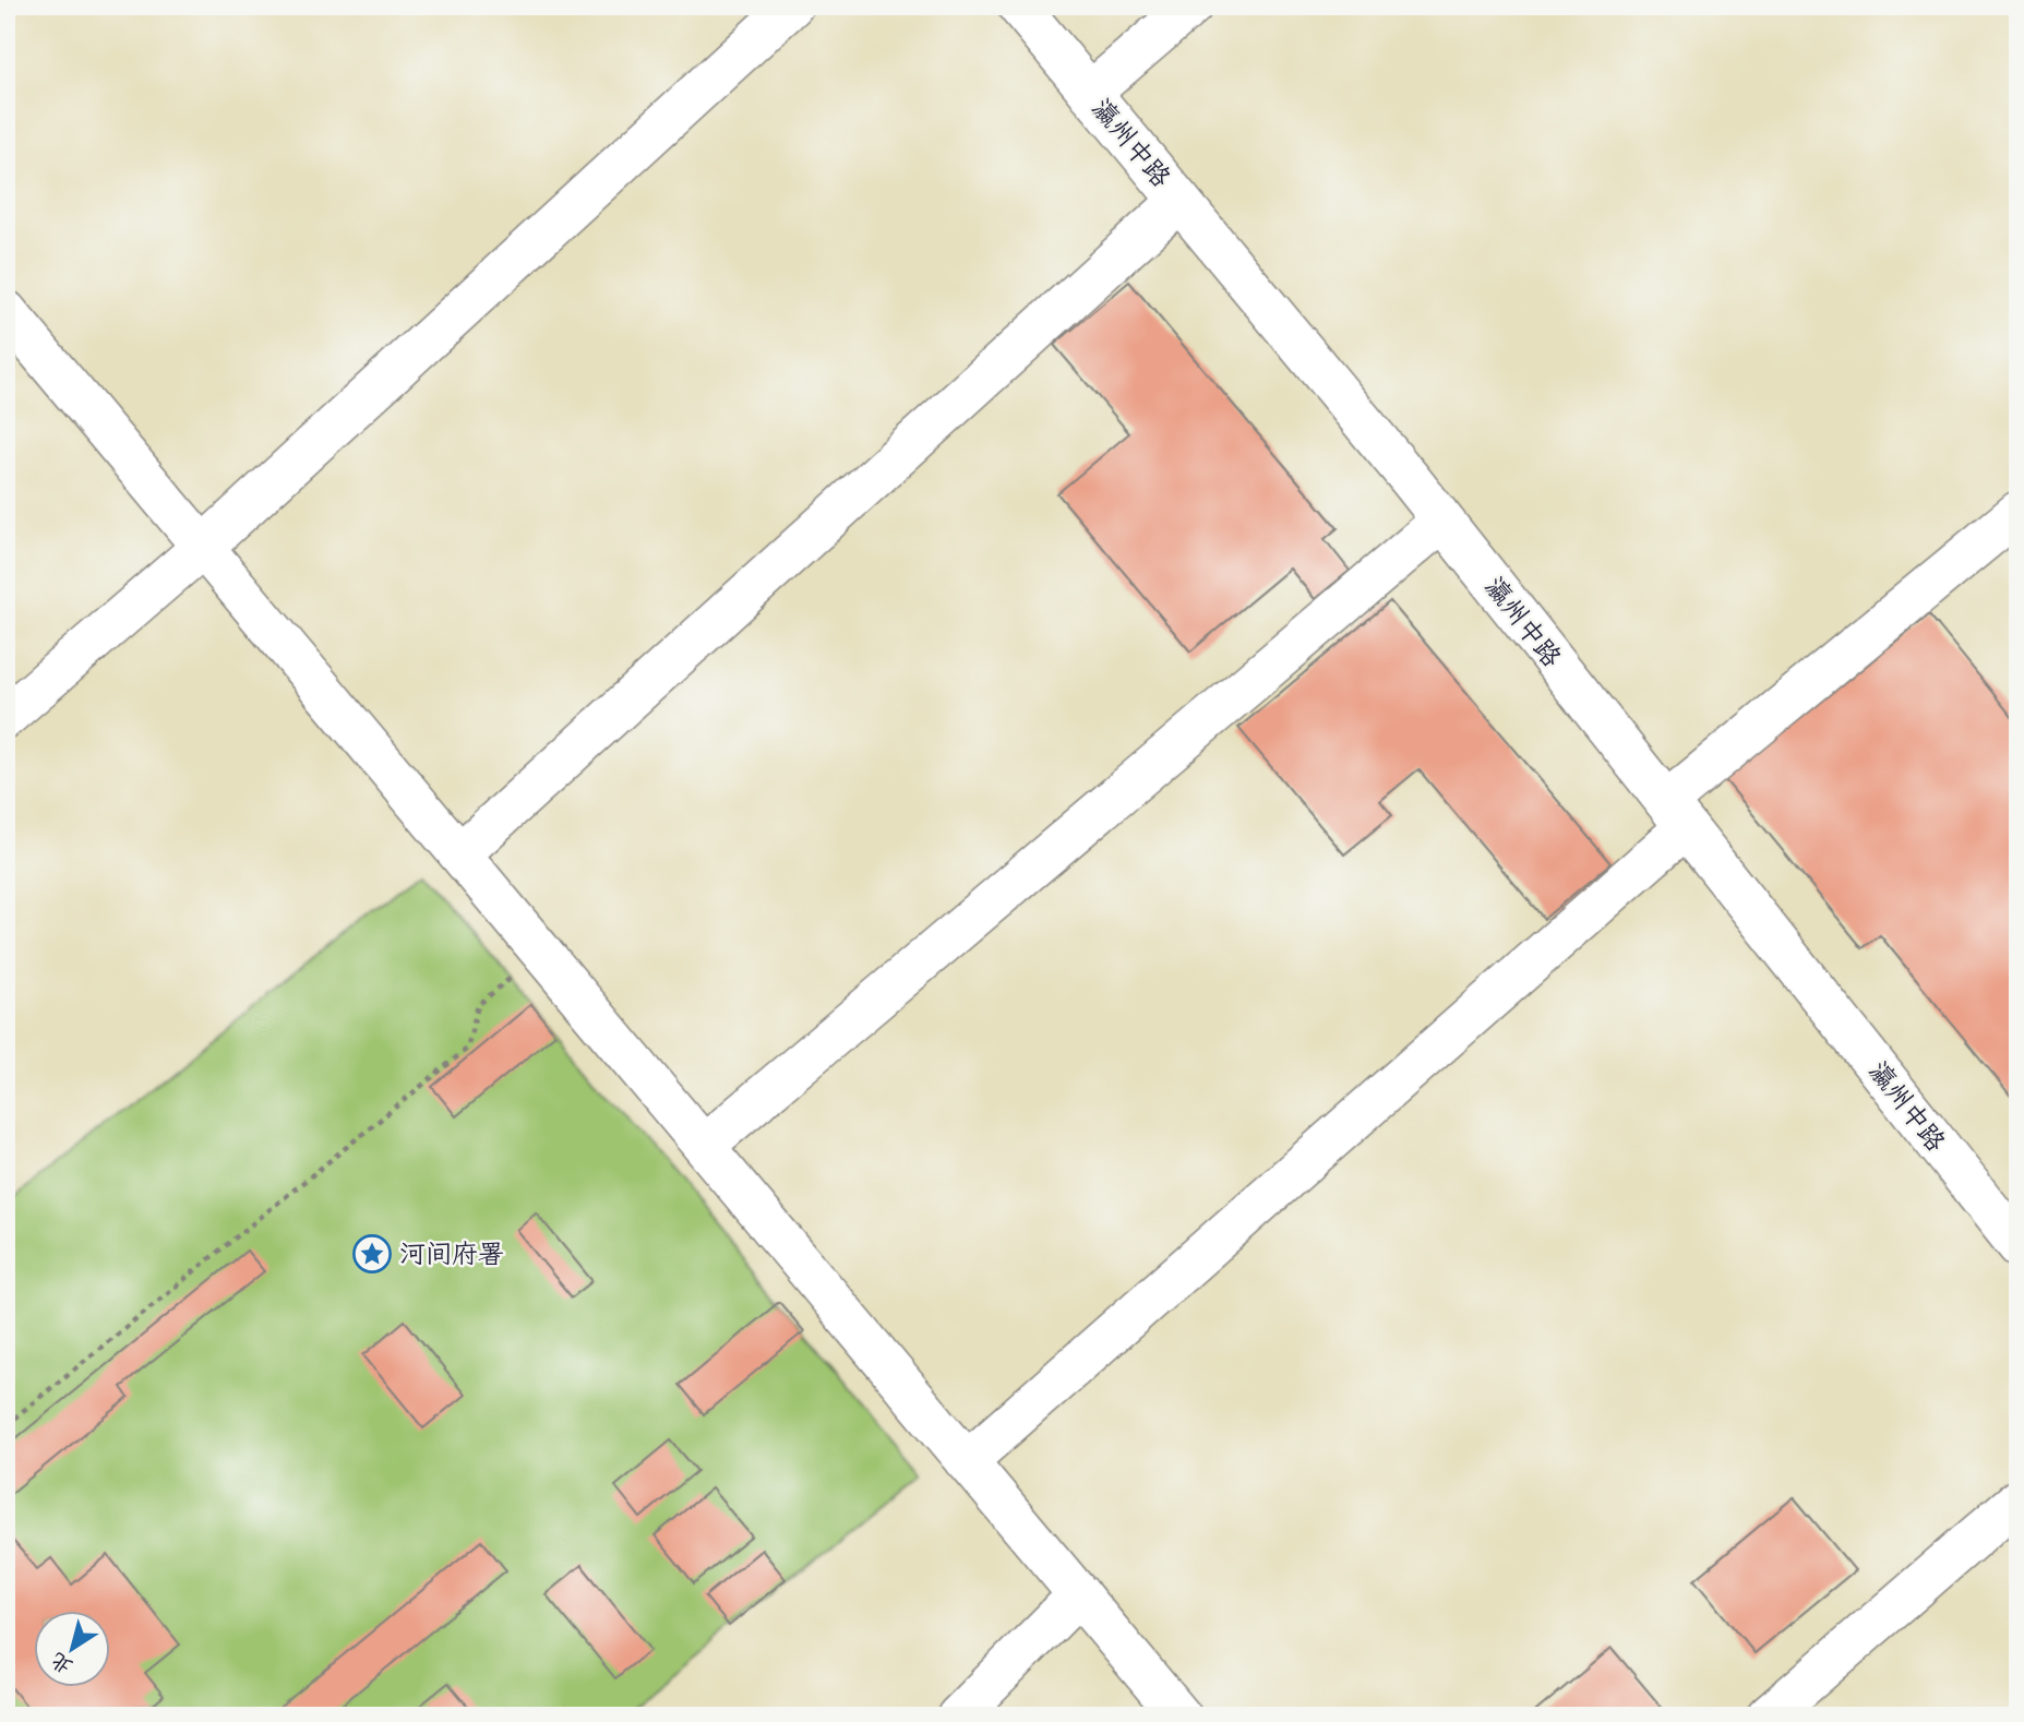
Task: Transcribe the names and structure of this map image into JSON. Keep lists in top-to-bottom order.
{
  "streets": {
    "street": ["瀛州中路"]
  },
  "places": {
    "place": ["河间府署"]
  },
  "north": "bottom left"
}
